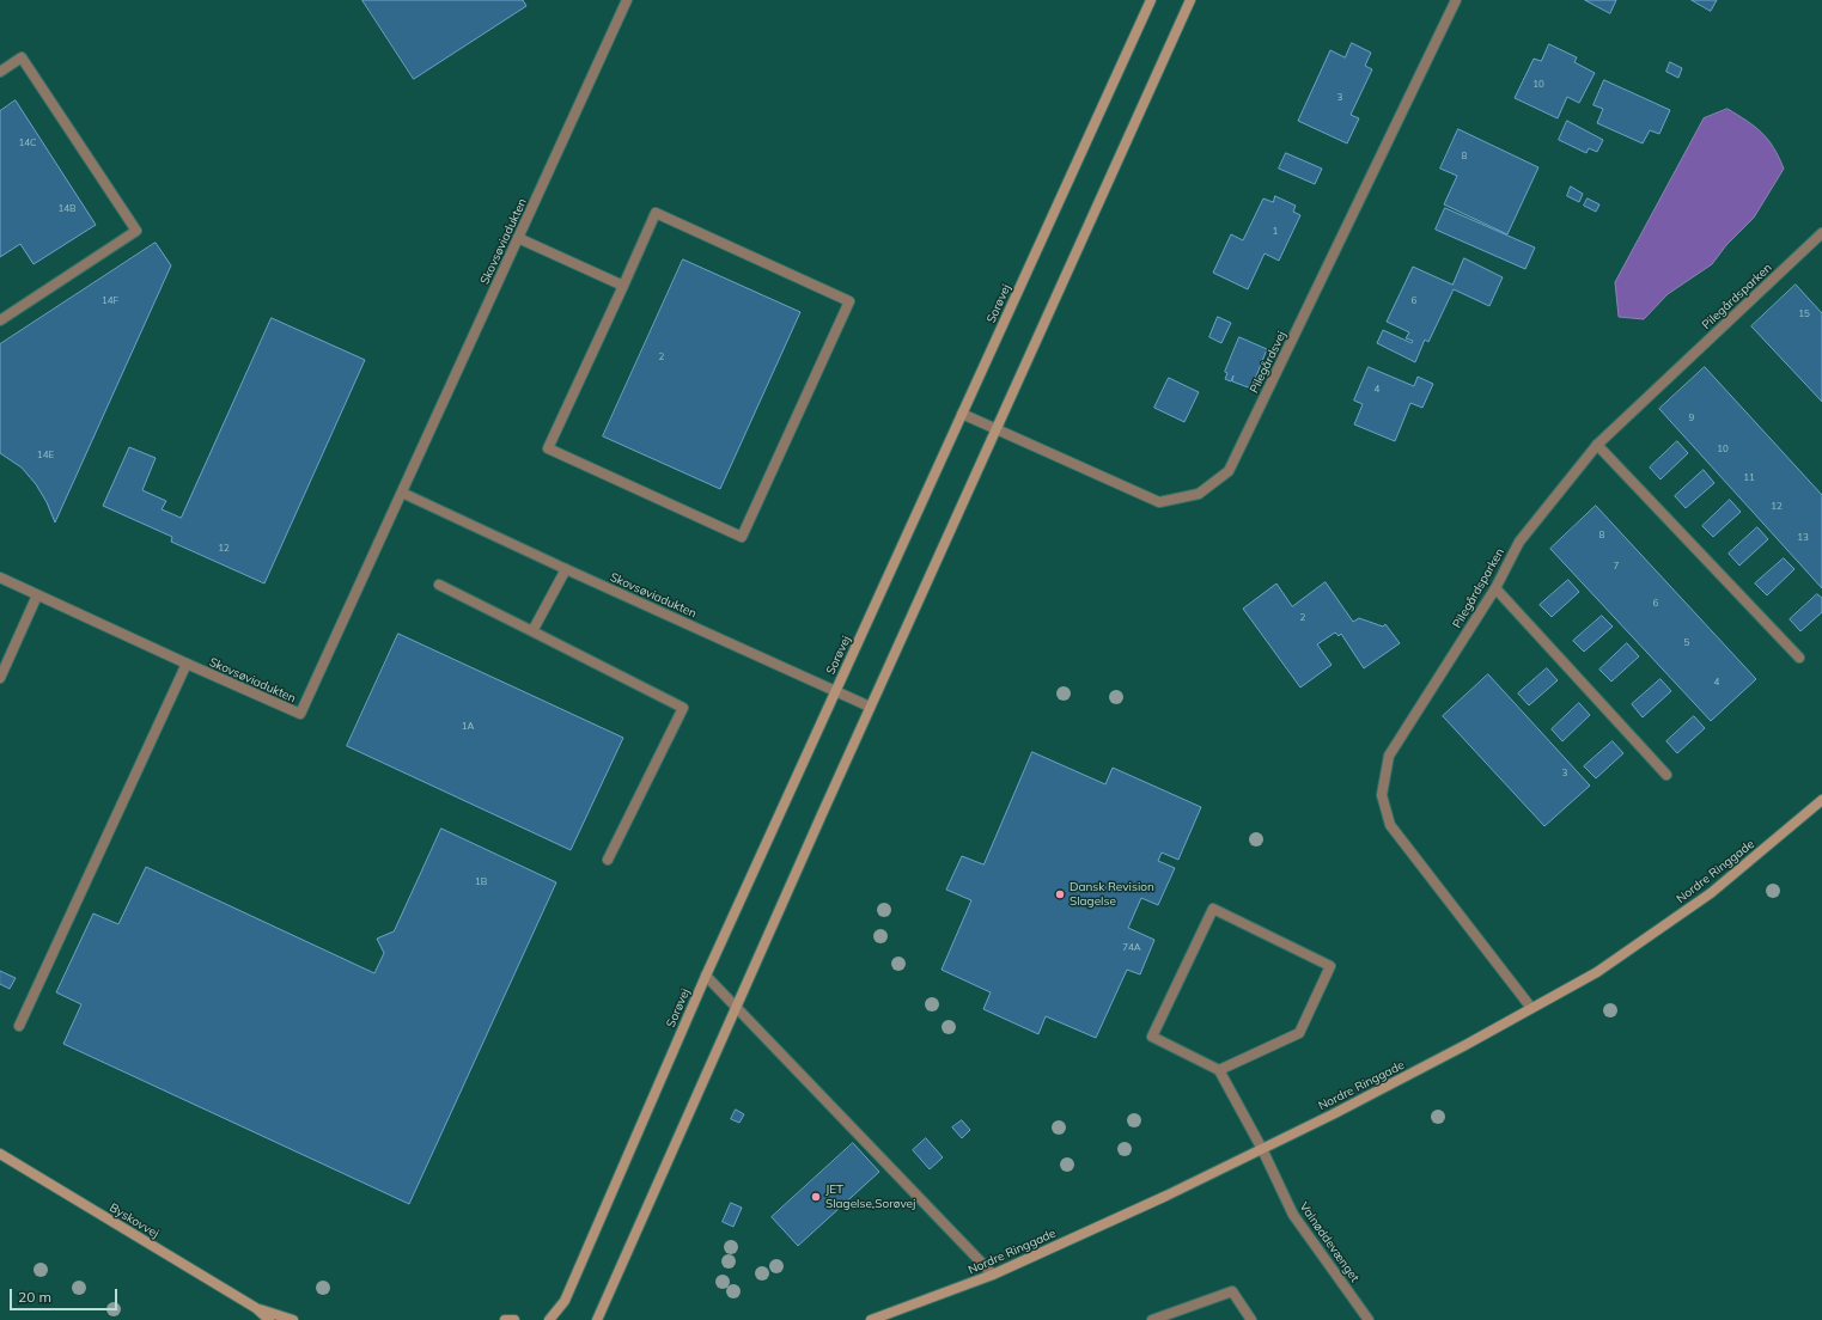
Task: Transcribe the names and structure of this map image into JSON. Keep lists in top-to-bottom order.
{
  "streets": {
    "street": [
      "Skovsøviadukten",
      "Pilegårdsparken",
      "Sorøvej",
      "Pilegårdsvej",
      "Nordre Ringgade",
      "Byskovvej",
      "Valnøddevænget"
    ]
  },
  "crossings": [
    ["Skovsøviadukten", "Sorøvej"],
    ["Pilegårdsparken", "Nordre Ringgade"],
    ["Sorøvej", "Pilegårdsvej"],
    ["Nordre Ringgade", "Valnøddevænget"]
  ],
  "places": ["Dansk Revision Slagelse", "JET Slagelse,Sorøvej"],
  "house_numbers": [
    "10",
    "3",
    "14C",
    "8",
    "14B",
    "1",
    "14F",
    "6",
    "15",
    "2",
    "4",
    "9",
    "10",
    "14E",
    "11",
    "12",
    "8",
    "13",
    "12",
    "7",
    "6",
    "2",
    "5",
    "4",
    "1A",
    "3",
    "1B",
    "74A"
  ],
  "scale_bar": "20 m"
}
